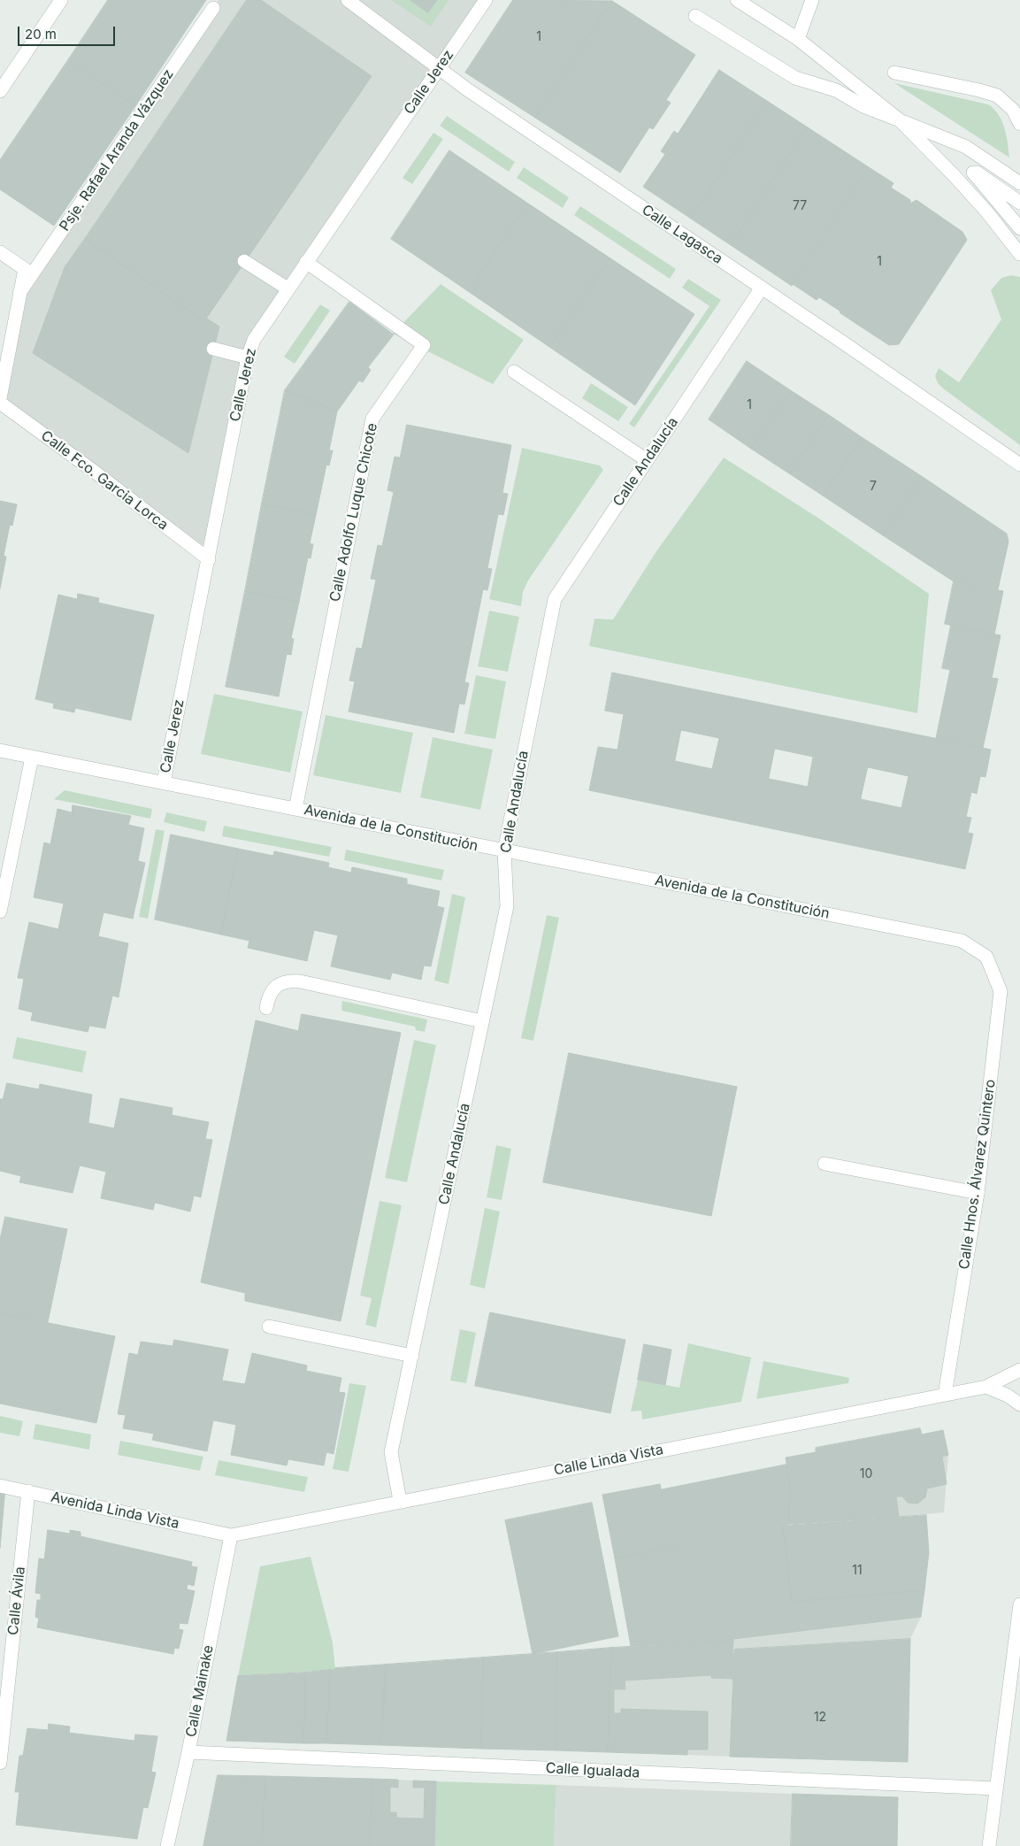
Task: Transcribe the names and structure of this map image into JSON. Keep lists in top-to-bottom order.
{
  "streets": {
    "street": [
      "Calle Jerez",
      "Psje. Rafael Aranda Vázquez",
      "Calle Lagasca",
      "Calle Andalucía",
      "Calle Fco. Garcia Lorca",
      "Calle Adolfo Luque Chicote",
      "Avenida de la Constitución",
      "Calle Hnos. Álvarez Quintero",
      "Calle Linda Vista",
      "Avenida Linda Vista",
      "Calle Ávila",
      "Calle Mainake",
      "Calle Igualada"
    ]
  },
  "crossings": [
    ["Calle Jerez", "Calle Lagasca"],
    ["Calle Jerez", "Calle Fco. Garcia Lorca"],
    ["Calle Jerez", "Calle Adolfo Luque Chicote"],
    ["Calle Jerez", "Avenida de la Constitución"],
    ["Calle Lagasca", "Calle Andalucía"],
    ["Calle Andalucía", "Avenida de la Constitución"],
    ["Calle Andalucía", "Calle Linda Vista"],
    ["Calle Adolfo Luque Chicote", "Avenida de la Constitución"],
    ["Avenida de la Constitución", "Calle Hnos. Álvarez Quintero"],
    ["Calle Hnos. Álvarez Quintero", "Calle Linda Vista"],
    ["Calle Linda Vista", "Avenida Linda Vista"],
    ["Calle Linda Vista", "Calle Mainake"],
    ["Avenida Linda Vista", "Calle Ávila"],
    ["Avenida Linda Vista", "Calle Mainake"],
    ["Calle Mainake", "Calle Igualada"]
  ],
  "house_numbers": [
    "1",
    "77",
    "1",
    "1",
    "7",
    "10",
    "11",
    "12"
  ],
  "scale_bar": "20 m"
}
